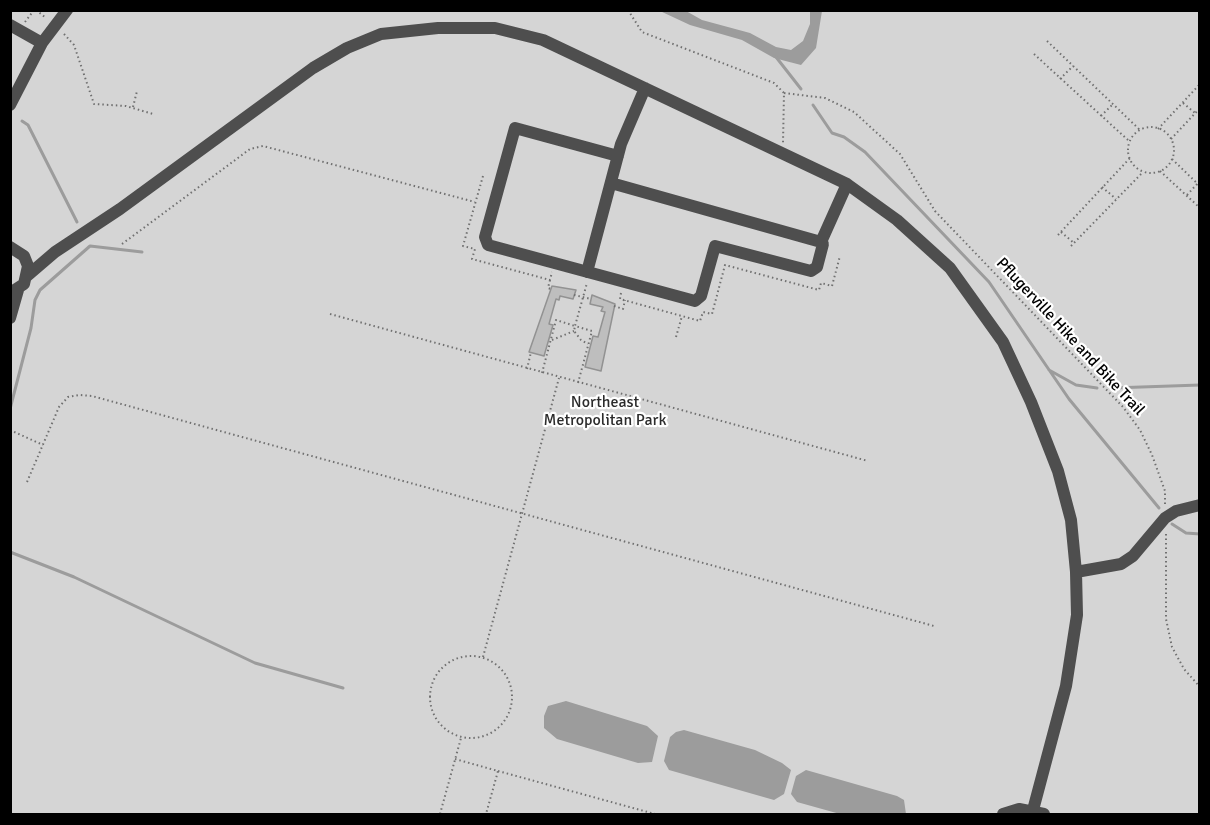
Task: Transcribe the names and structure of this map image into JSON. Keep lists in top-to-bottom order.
{
  "streets": {
    "path": ["Pflugerville Hike and Bike Trail"]
  },
  "parks": ["Northeast Metropolitan Park"]
}
